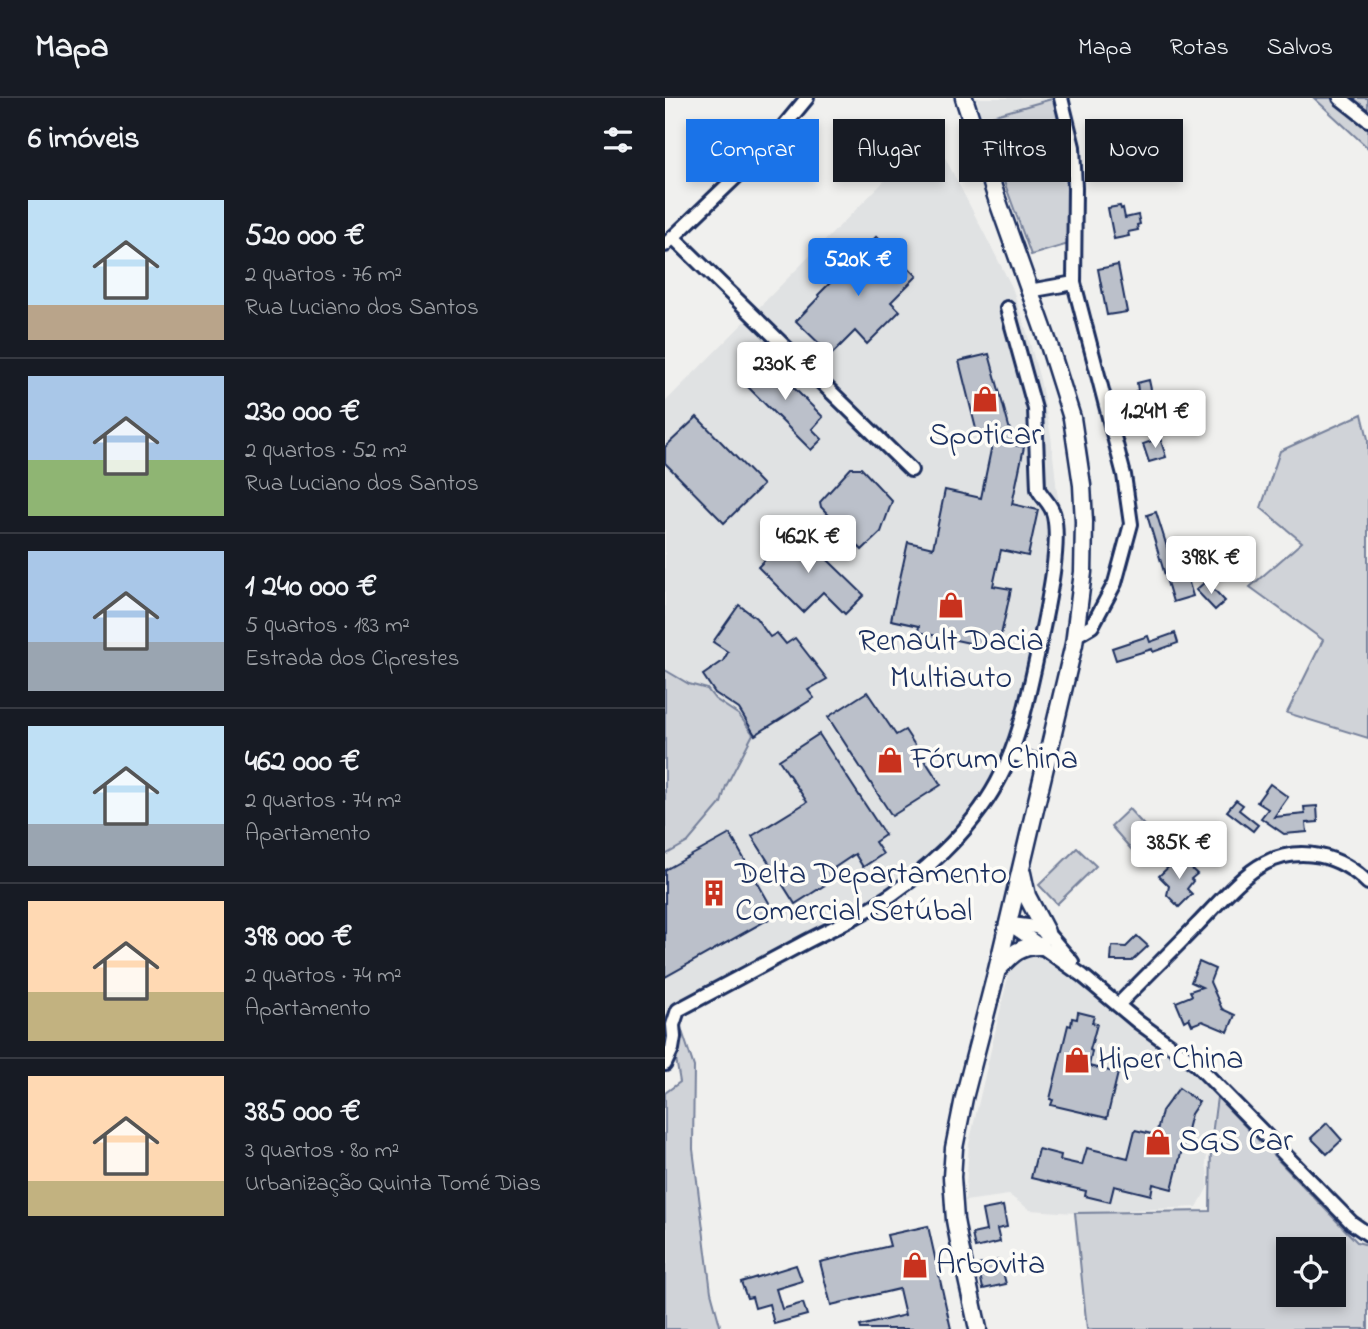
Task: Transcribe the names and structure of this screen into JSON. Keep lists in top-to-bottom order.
{
  "places": {
    "shop": [
      "Spoticar",
      "Renault Dacia Multiauto",
      "Fórum China",
      "Hiper China",
      "SGS Car",
      "Arbovita"
    ],
    "building": ["Delta Departamento Comercial Setúbal"]
  },
  "page": {
    "header": "Mapa",
    "nav": ["Mapa", "Rotas", "Salvos"],
    "heading": "6 imóveis",
    "chip": [
      "Comprar",
      "Alugar",
      "Filtros",
      "Novo"
    ],
    "list": [
      {
        "name": "520 000 €",
        "note": "2 quartos · 76 m² · Rua Luciano dos Santos"
      },
      {
        "name": "230 000 €",
        "note": "2 quartos · 52 m² · Rua Luciano dos Santos"
      },
      {
        "name": "1 240 000 €",
        "note": "5 quartos · 183 m² · Estrada dos Ciprestes"
      },
      {
        "name": "462 000 €",
        "note": "2 quartos · 74 m² · Apartamento"
      },
      {
        "name": "398 000 €",
        "note": "2 quartos · 74 m² · Apartamento"
      },
      {
        "name": "385 000 €",
        "note": "3 quartos · 80 m² · Urbanização Quinta Tomé Dias"
      }
    ],
    "price": [
      "520K €",
      "230K €",
      "1.24M €",
      "462K €",
      "398K €",
      "385K €"
    ]
  }
}
